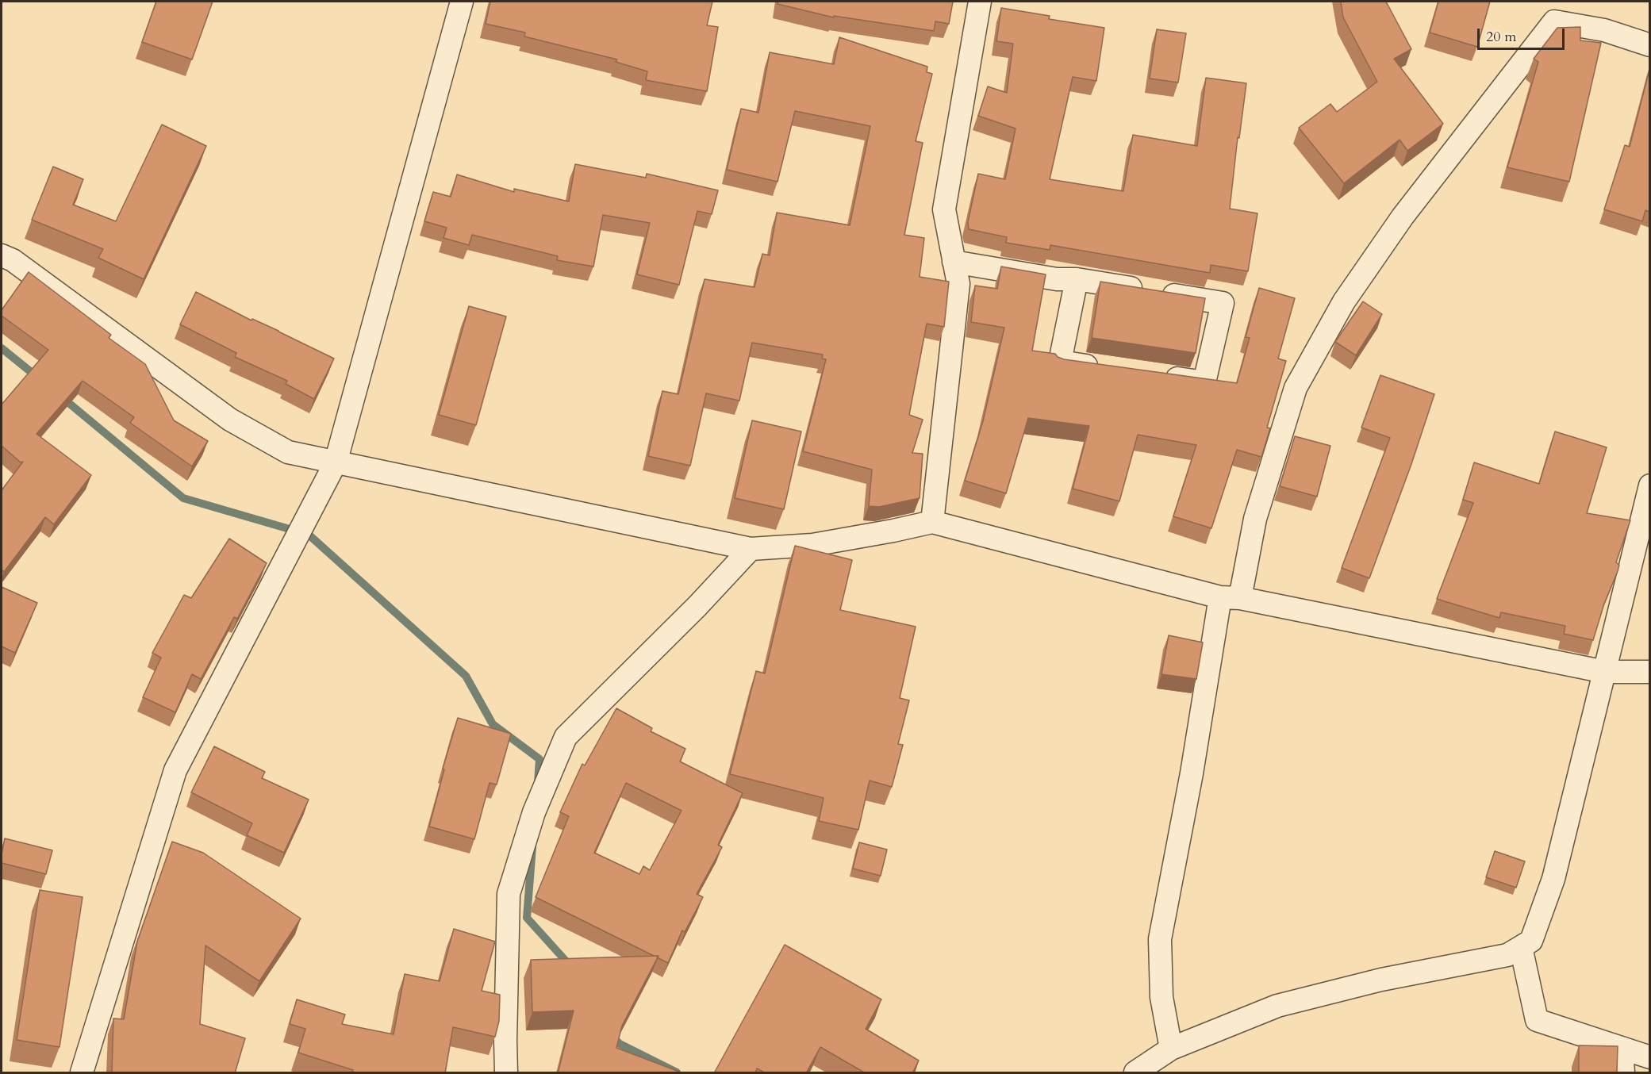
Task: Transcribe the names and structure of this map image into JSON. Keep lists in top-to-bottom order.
{
  "scale_bar": "20 m"
}
